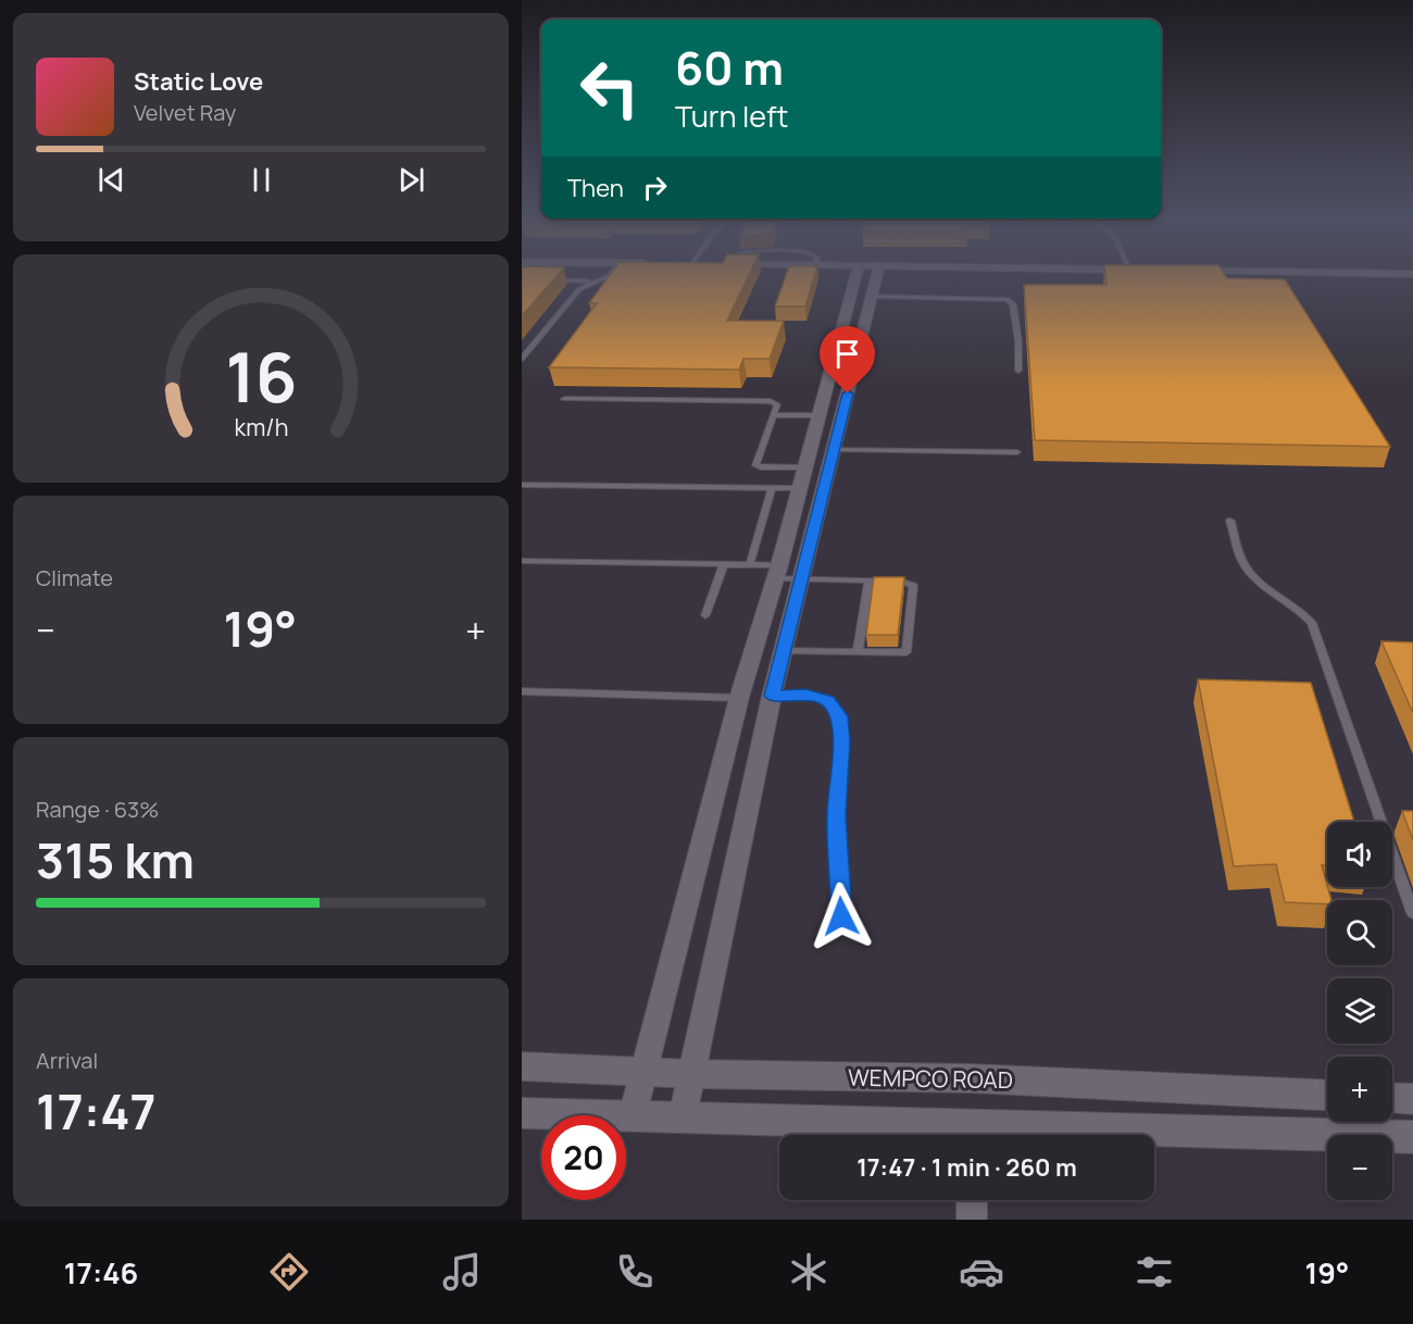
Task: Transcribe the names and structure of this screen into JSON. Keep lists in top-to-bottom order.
{
  "streets": {
    "street": ["WEMPCO ROAD"]
  },
  "page": {
    "turn": ["60 m", "Turn left"],
    "song": ["Static Love", "Velvet Ray"],
    "then": "Then",
    "tile": [
      "Climate",
      ["Range · 63%", "315 km"],
      ["Arrival", "17:47"]
    ],
    "heat": ["−", "19°", "+"],
    "map_buttons": ["+", "−"],
    "limit": "20",
    "trip": "17:47 · 1 min · 260 m",
    "tabs": ["17:46", "19°"],
    "gauge": ["16", "km/h"]
  }
}
